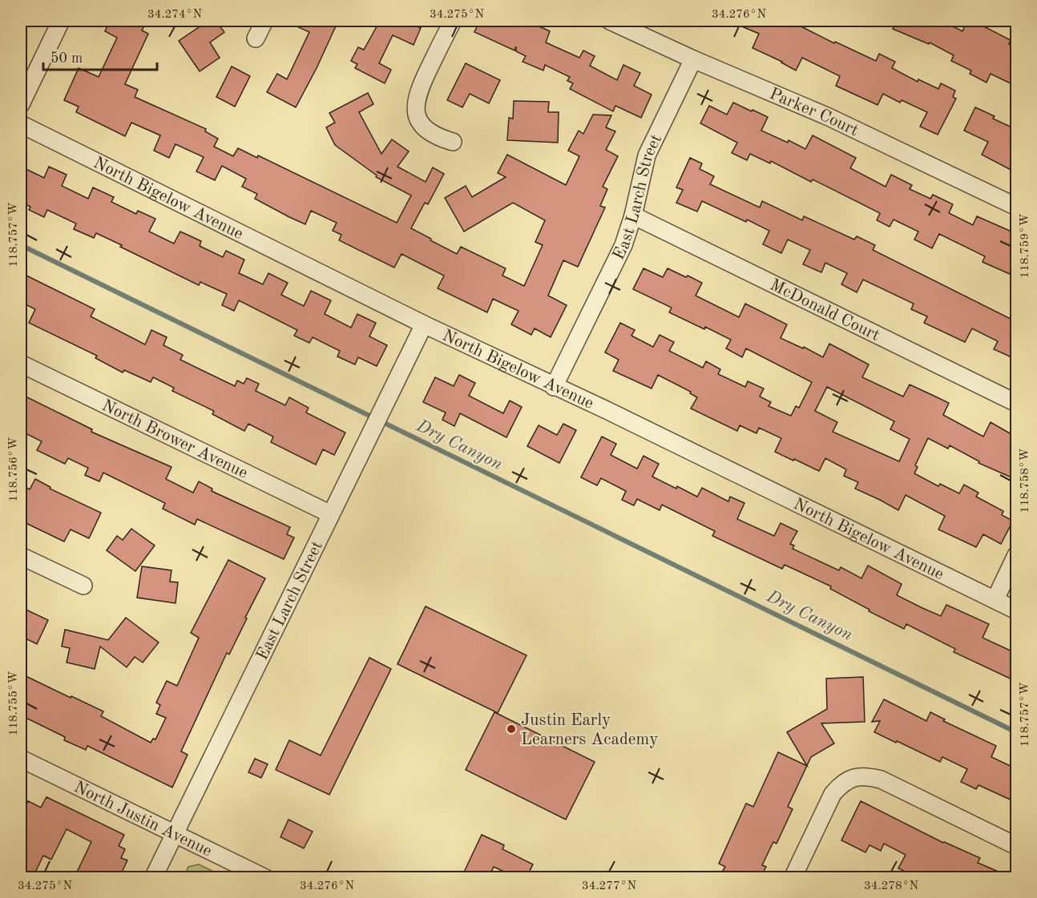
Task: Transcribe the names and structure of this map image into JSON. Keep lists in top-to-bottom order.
{
  "streets": {
    "street": [
      "Parker Court",
      "North Bigelow Avenue",
      "East Larch Street",
      "McDonald Court",
      "North Brower Avenue",
      "North Justin Avenue"
    ]
  },
  "crossings": [
    ["Parker Court", "East Larch Street"],
    ["North Bigelow Avenue", "East Larch Street"],
    ["East Larch Street", "McDonald Court"],
    ["East Larch Street", "North Brower Avenue"],
    ["East Larch Street", "North Justin Avenue"]
  ],
  "water": ["Dry Canyon"],
  "places": ["Justin Early Learners Academy"],
  "scale_bar": "50 m",
  "coordinates": [
    "34.274°N",
    "34.275°N",
    "34.276°N",
    "118.757°W",
    "118.759°W",
    "118.756°W",
    "118.758°W",
    "118.755°W",
    "34.277°N",
    "34.278°N"
  ]
}
